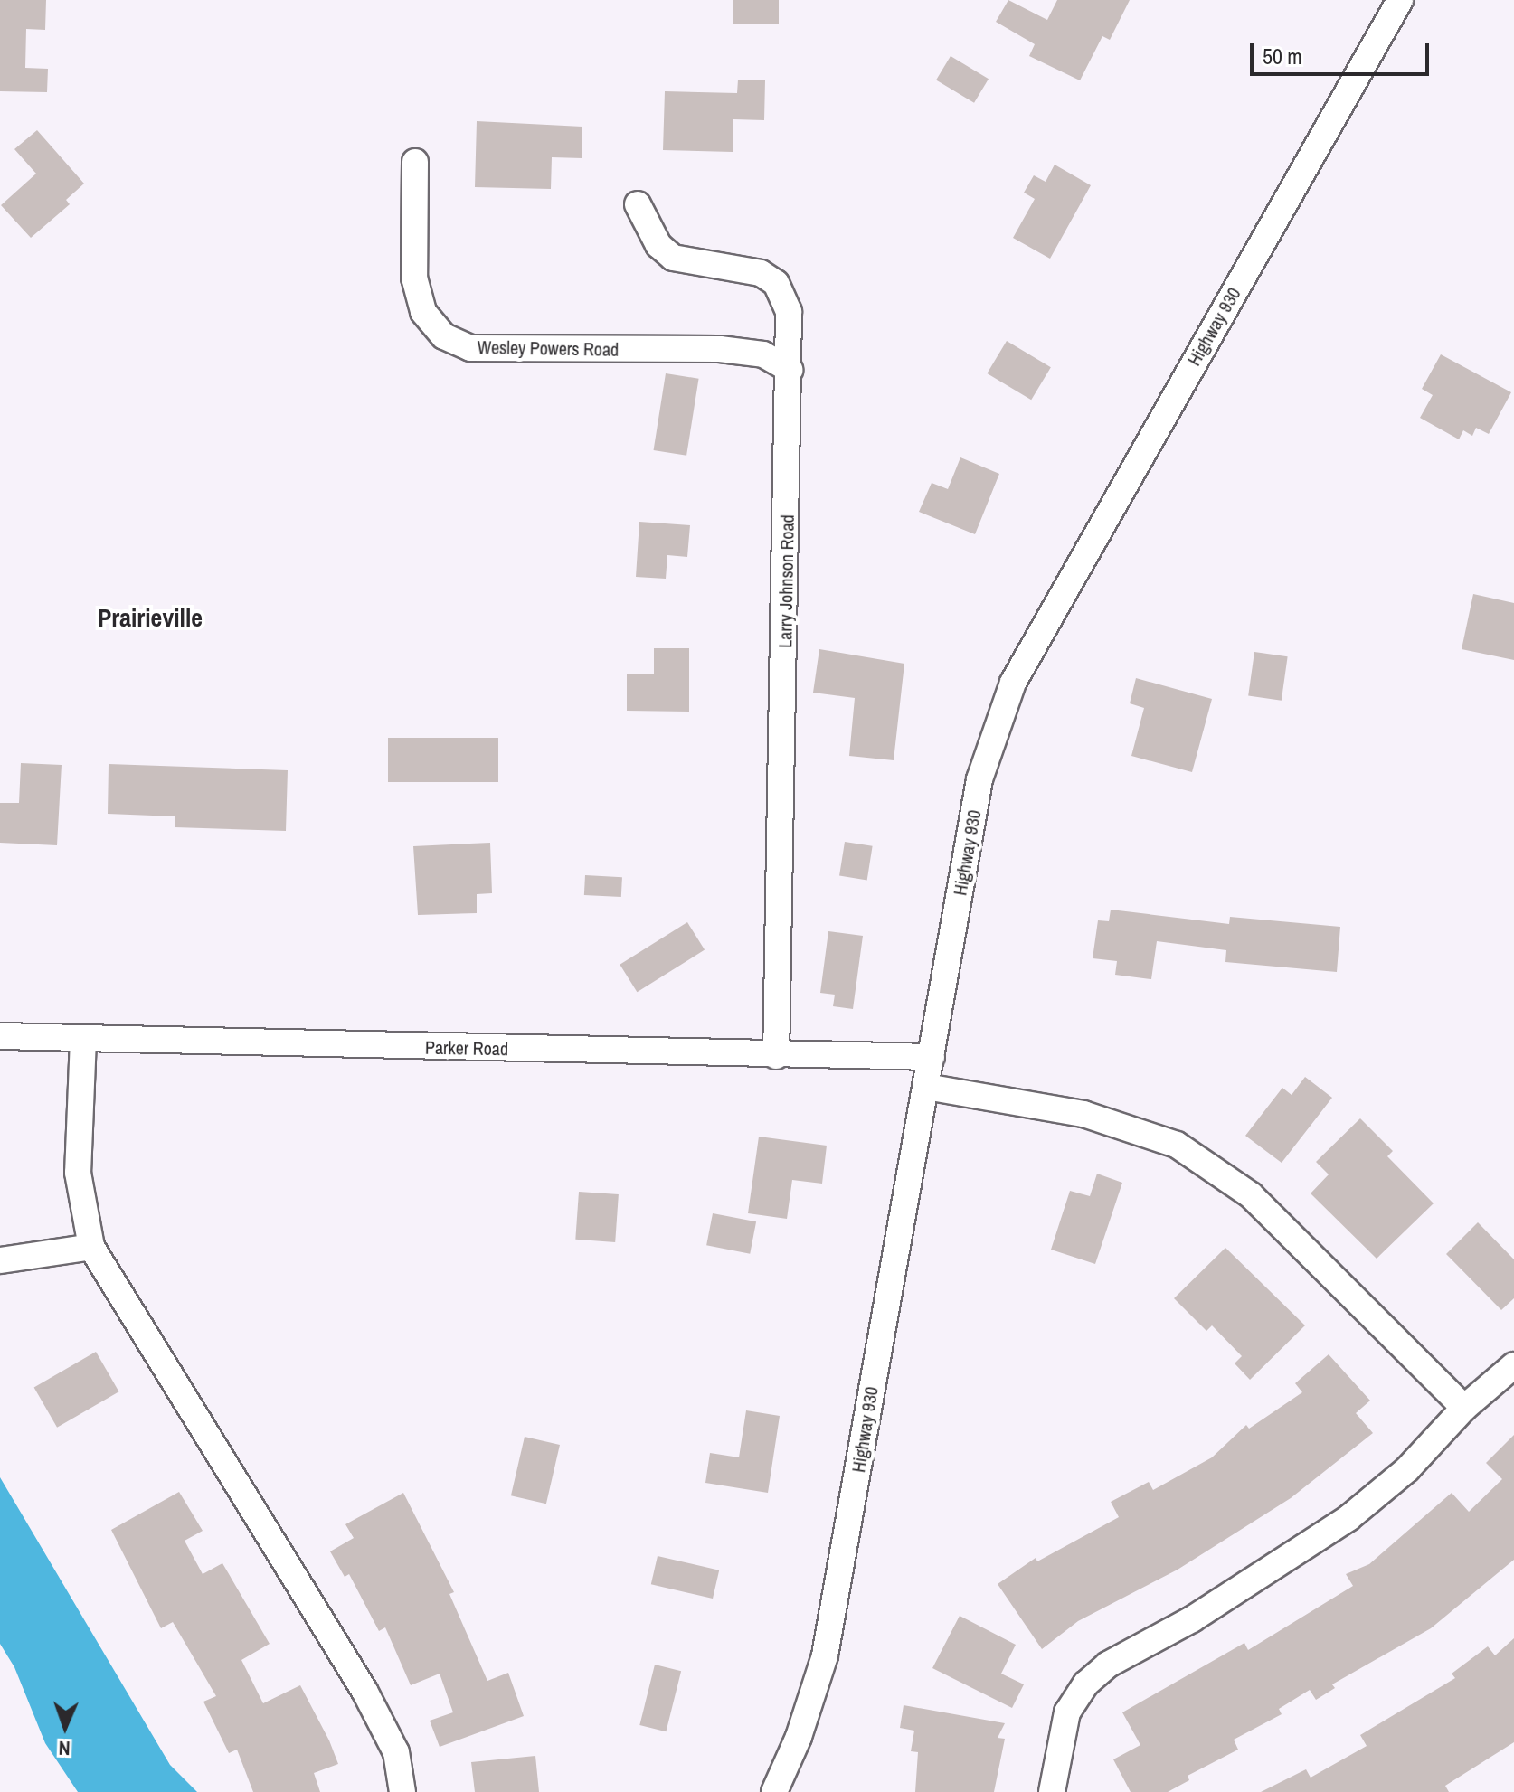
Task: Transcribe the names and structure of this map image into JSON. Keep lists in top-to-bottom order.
{
  "streets": {
    "street": [
      "Highway 930",
      "Wesley Powers Road",
      "Larry Johnson Road",
      "Parker Road"
    ]
  },
  "crossings": [
    ["Highway 930", "Parker Road"],
    ["Wesley Powers Road", "Larry Johnson Road"],
    ["Larry Johnson Road", "Parker Road"]
  ],
  "districts": ["Prairieville"],
  "scale_bar": "50 m",
  "north": "bottom"
}
